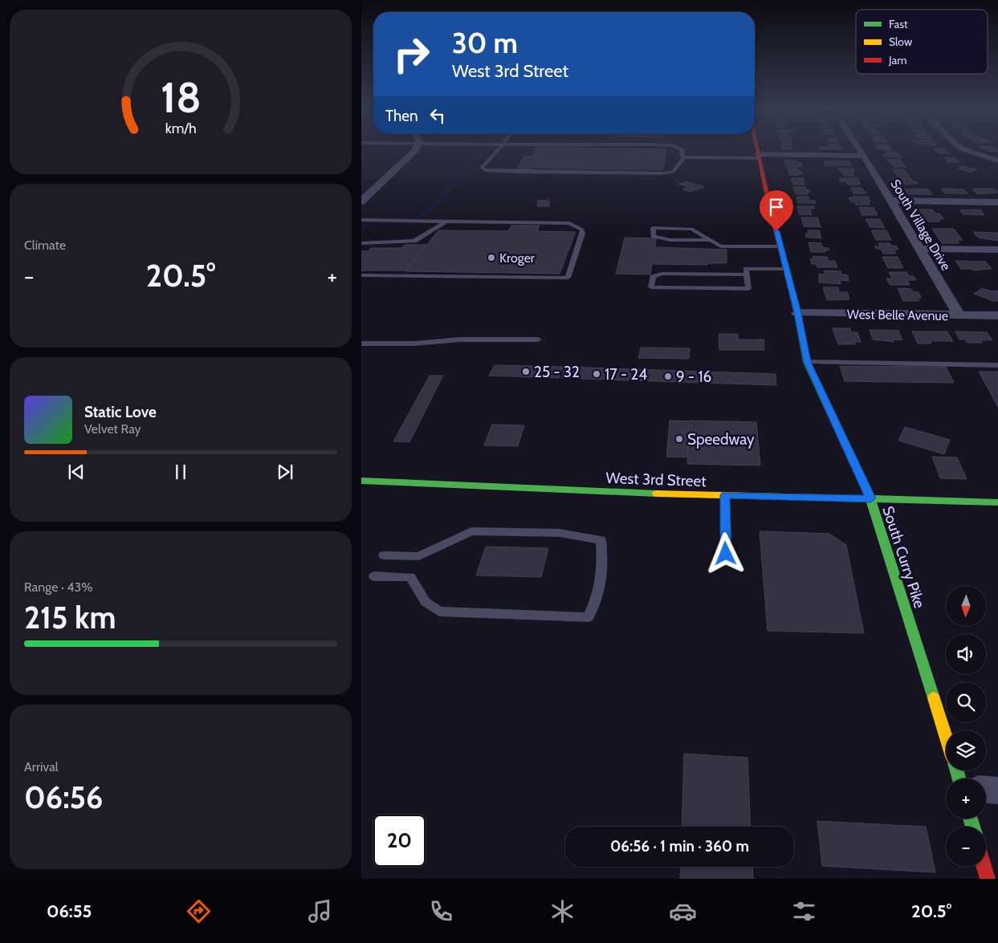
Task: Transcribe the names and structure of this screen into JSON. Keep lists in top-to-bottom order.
{
  "streets": {
    "main road": ["West 3rd Street", "South Curry Pike"],
    "street": ["South Village Drive", "West Belle Avenue"]
  },
  "crossings": [
    ["South Village Drive", "West Belle Avenue"],
    ["West Belle Avenue", "South Curry Pike"],
    ["West 3rd Street", "South Curry Pike"]
  ],
  "places": [
    "Kroger",
    "25 - 32",
    "17 - 24",
    "9 - 16",
    "Speedway"
  ],
  "legend": ["Fast", "Slow", "Jam"],
  "north": "bottom",
  "page": {
    "turn": ["30 m", "West 3rd Street"],
    "then": "Then",
    "tile": [
      "Climate",
      ["Range · 43%", "215 km"],
      ["Arrival", "06:56"]
    ],
    "heat": ["−", "20.5°", "+"],
    "song": ["Static Love", "Velvet Ray"],
    "map_buttons": ["+", "−"],
    "limit": "20",
    "trip": "06:56 · 1 min · 360 m",
    "tabs": ["06:55", "20.5°"],
    "gauge": ["18", "km/h"]
  }
}
